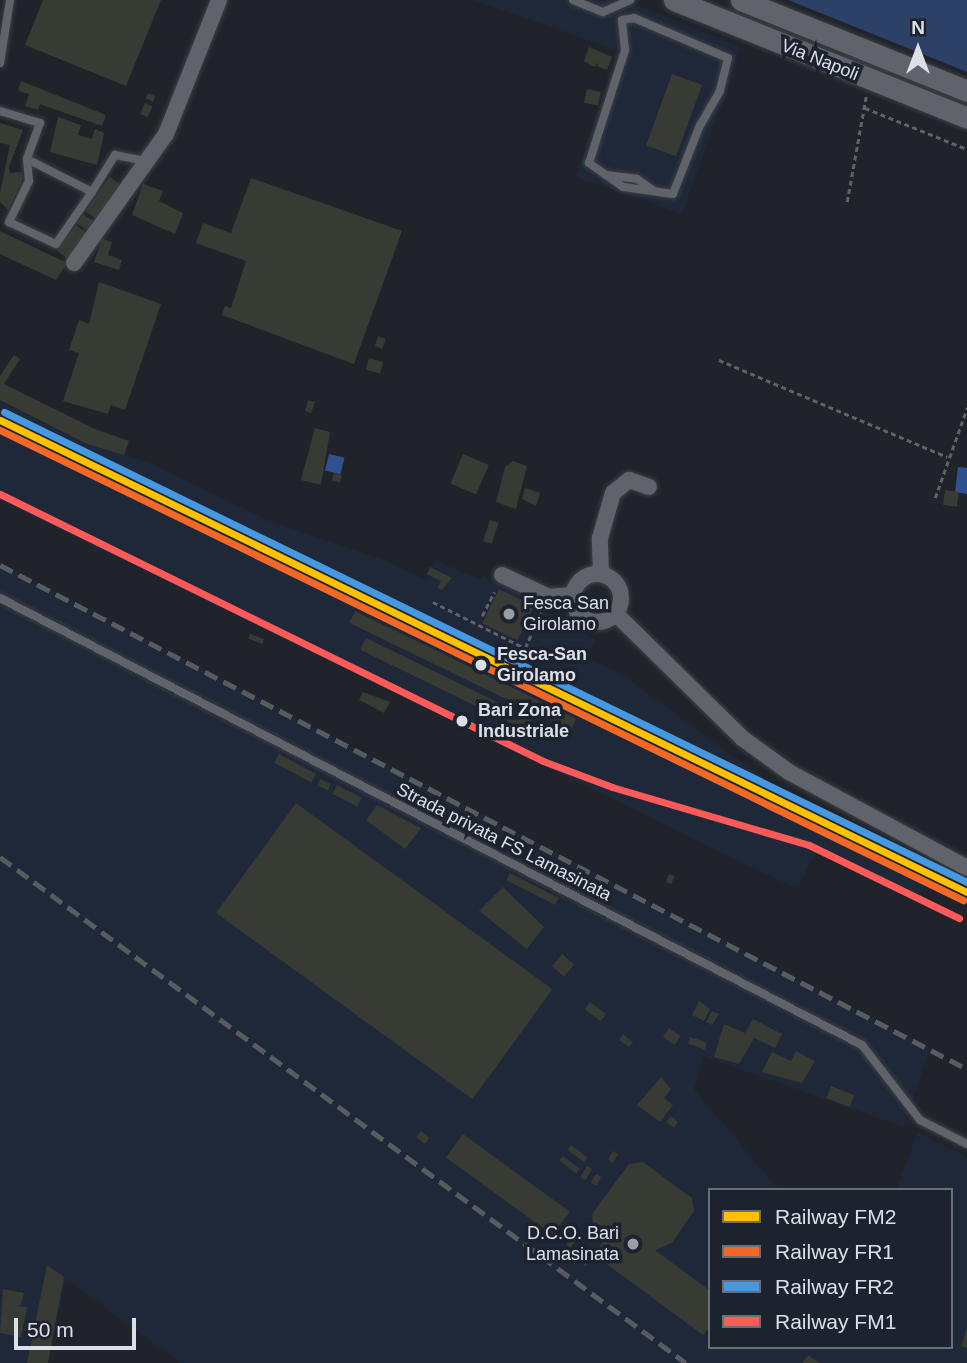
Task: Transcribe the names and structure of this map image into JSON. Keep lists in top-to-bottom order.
{
  "streets": {
    "main road": ["Via Napoli"],
    "lane": ["Strada privata FS Lamasinata"]
  },
  "places": [
    "Fesca San Girolamo",
    "Fesca-San Girolamo",
    "Bari Zona Industriale",
    "D.C.O. Bari Lamasinata"
  ],
  "lines": [
    "rail line FR2",
    "rail line FM2",
    "rail line FR1",
    "rail line FM1"
  ],
  "legend": [
    "Railway FM2",
    "Railway FR1",
    "Railway FR2",
    "Railway FM1"
  ],
  "scale_bar": "50 m",
  "north": "top"
}
